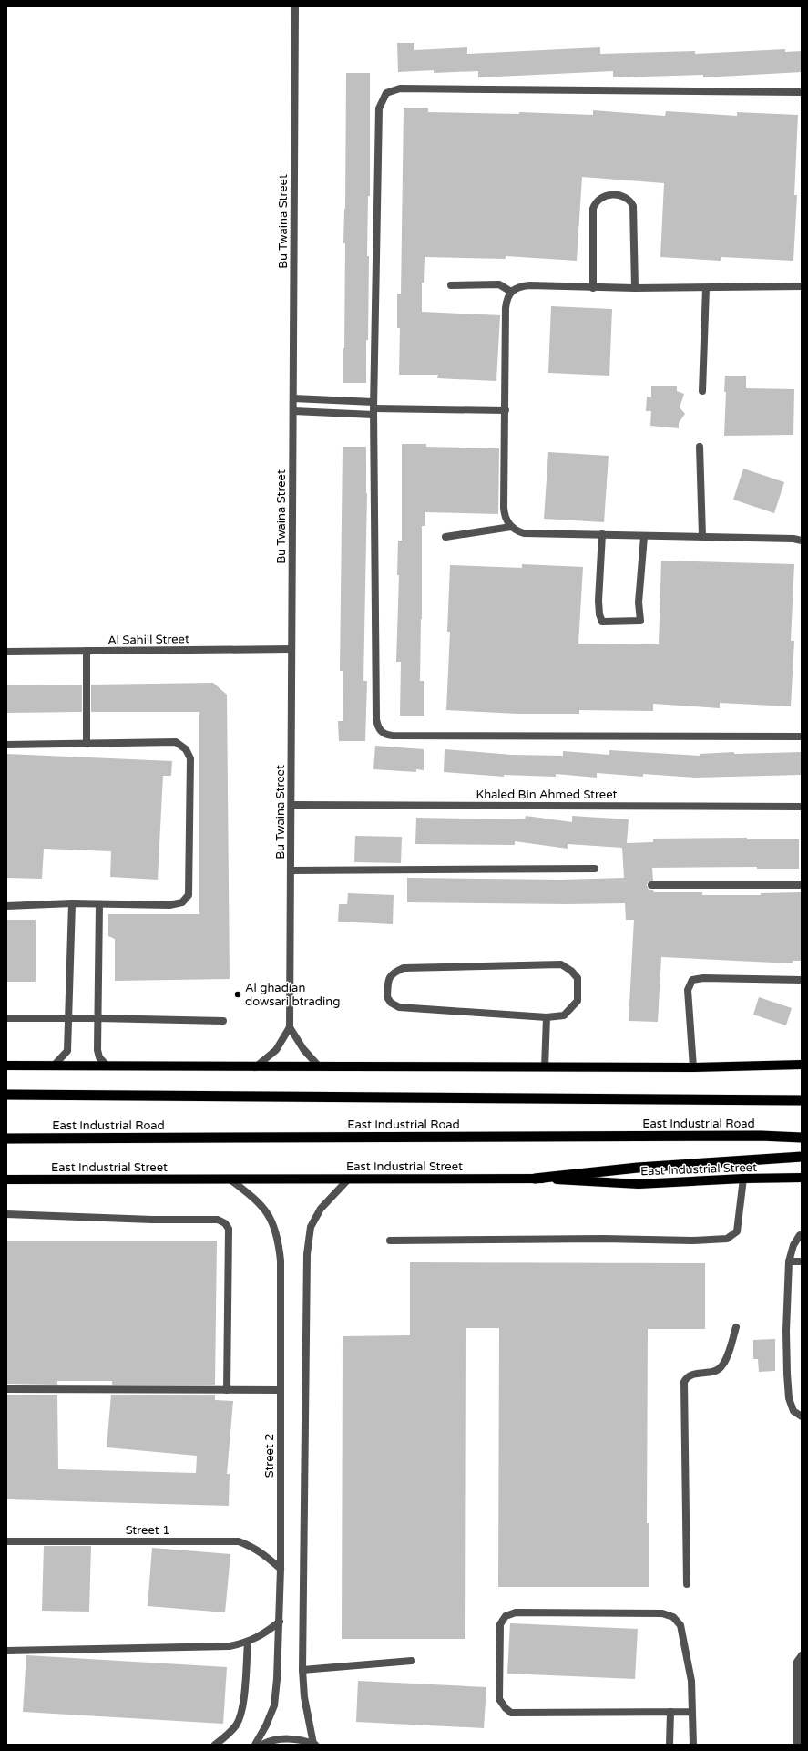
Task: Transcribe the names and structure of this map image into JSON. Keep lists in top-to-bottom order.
{
  "streets": {
    "highway": ["East Industrial Road"],
    "main road": ["East Industrial Street"],
    "street": [
      "Bu Twaina Street",
      "Al Sahill Street",
      "Khaled Bin Ahmed Street",
      "Street 2",
      "Street 1"
    ]
  },
  "crossings": [
    ["Bu Twaina Street", "Al Sahill Street"],
    ["Bu Twaina Street", "Khaled Bin Ahmed Street"],
    ["East Industrial Street", "Street 2"],
    ["Street 2", "Street 1"]
  ],
  "places": ["Al ghadian dowsari btrading"]
}
